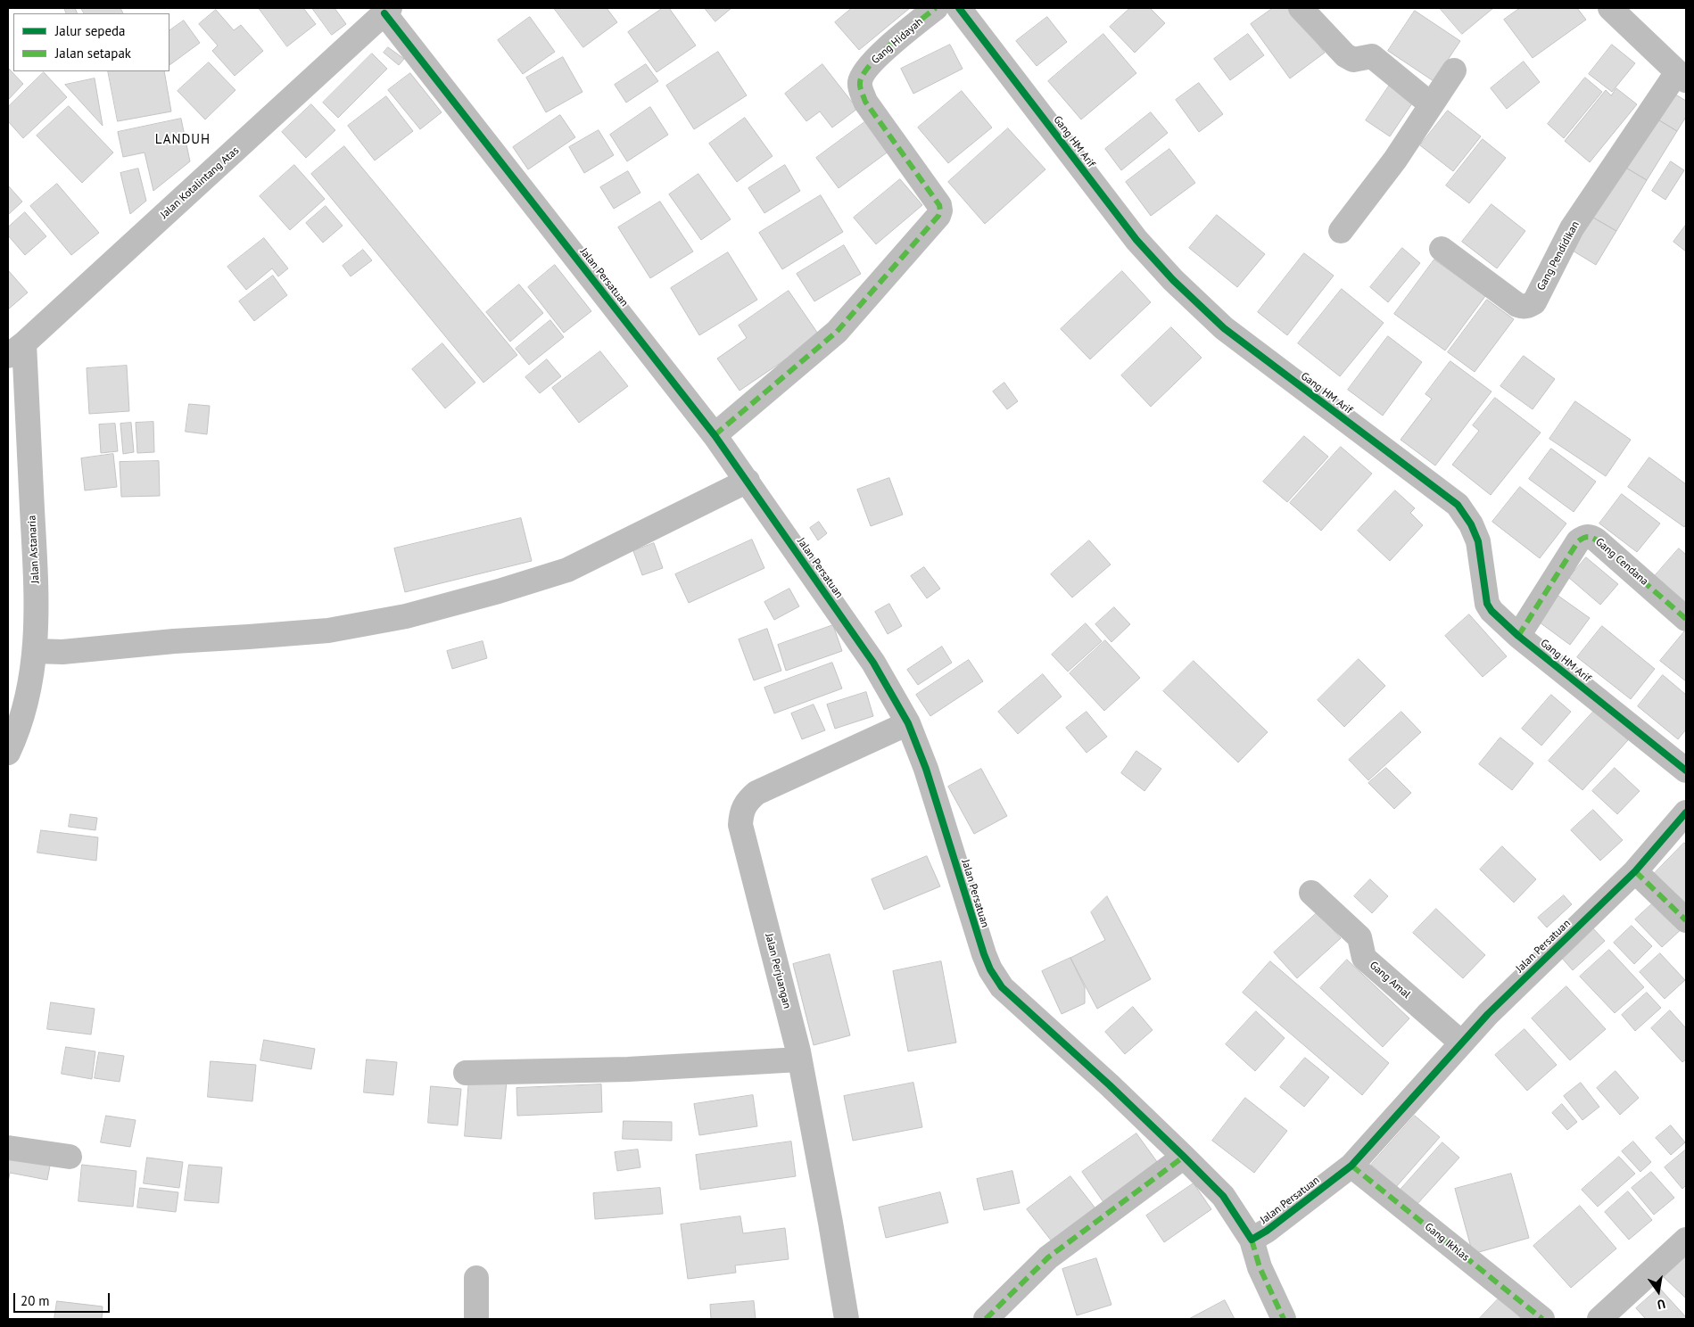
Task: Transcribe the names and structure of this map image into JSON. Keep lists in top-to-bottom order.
{
  "streets": {
    "street": [
      "Gang Hidayah",
      "Gang HM Arif",
      "Jalan Kotalintang Atas",
      "Gang Pendidikan",
      "Jalan Persatuan",
      "Jalan Astanaria",
      "Gang Cendana",
      "Jalan Perjuangan",
      "Gang Amal",
      "Gang Ikhlas"
    ]
  },
  "crossings": [
    ["Gang Hidayah", "Jalan Persatuan"],
    ["Gang HM Arif", "Gang Cendana"],
    ["Jalan Kotalintang Atas", "Jalan Persatuan"],
    ["Jalan Kotalintang Atas", "Jalan Astanaria"],
    ["Jalan Persatuan", "Jalan Perjuangan"],
    ["Jalan Persatuan", "Gang Amal"],
    ["Jalan Persatuan", "Gang Ikhlas"]
  ],
  "districts": ["LANDUH"],
  "legend": ["Jalur sepeda", "Jalan setapak"],
  "scale_bar": "20 m",
  "north": "bottom"
}
